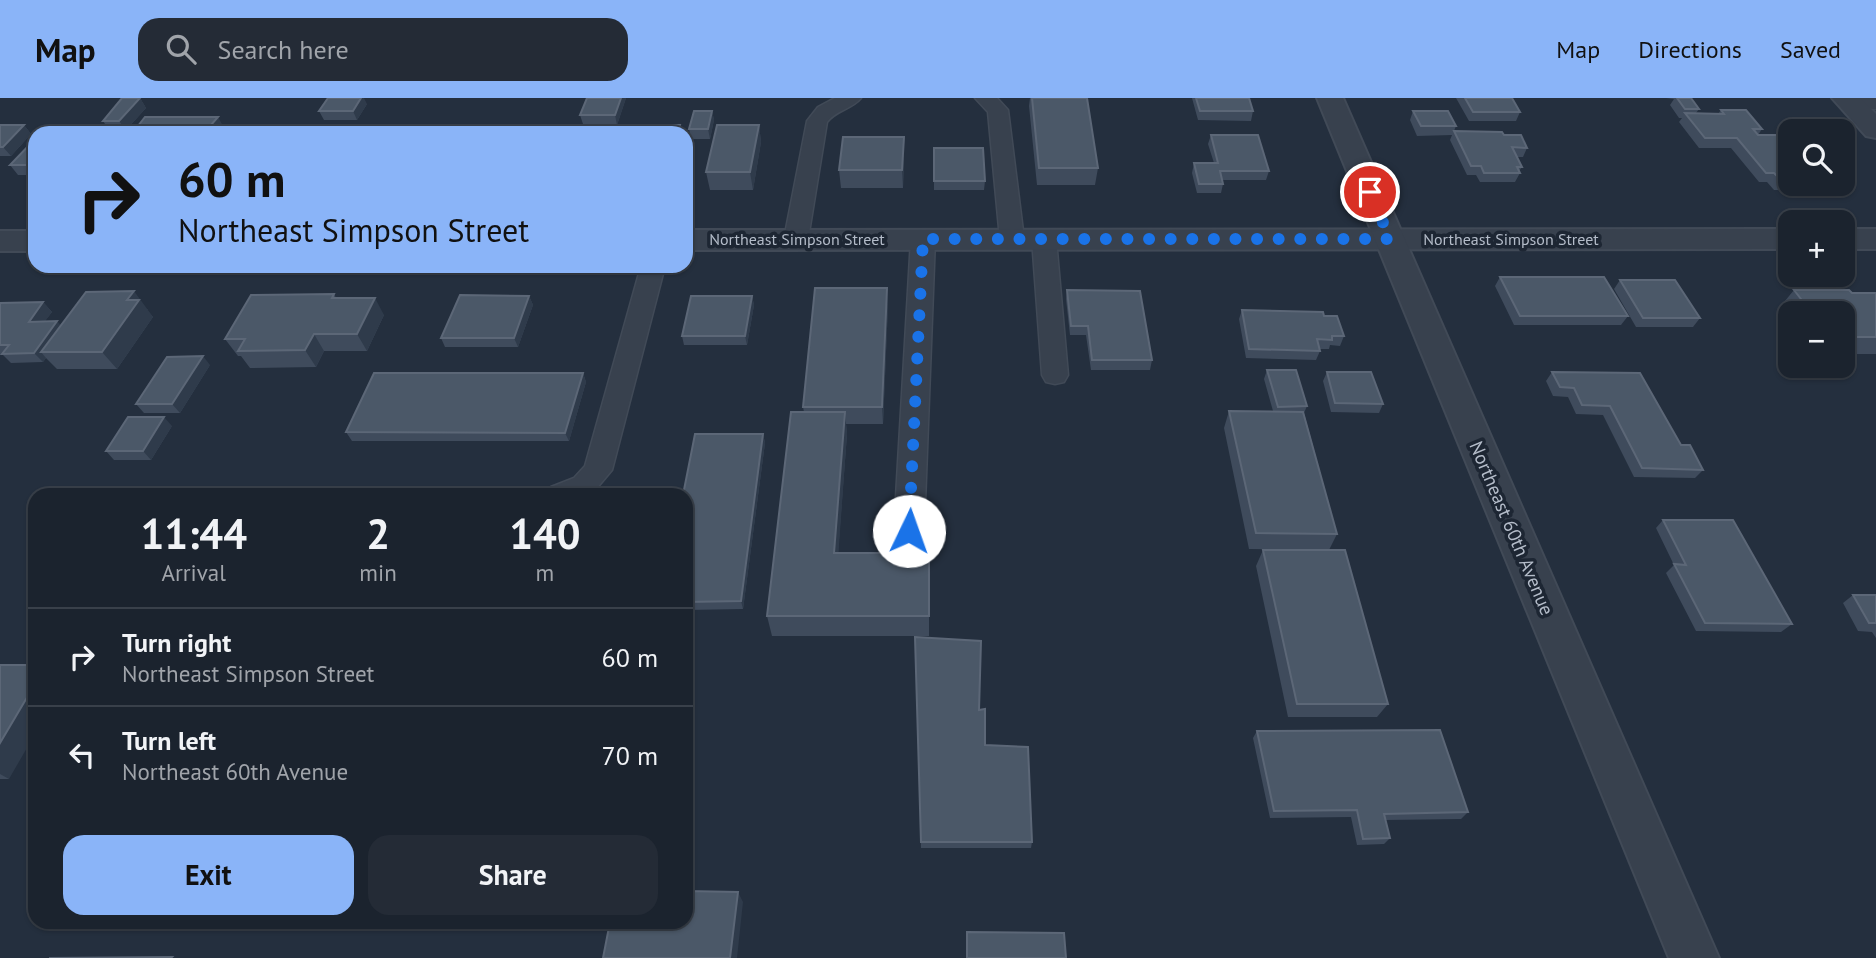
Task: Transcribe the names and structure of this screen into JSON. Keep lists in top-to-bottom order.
{
  "streets": {
    "street": ["Northeast Simpson Street", "Northeast 60th Avenue"]
  },
  "crossings": [
    ["Northeast Simpson Street", "Northeast 60th Avenue"]
  ],
  "page": {
    "header": "Map",
    "search": "Search here",
    "nav": ["Map", "Directions", "Saved"],
    "map_buttons": ["+", "−"],
    "turn": ["60 m", "Northeast Simpson Street"],
    "eta": [
      "11:44",
      "Arrival",
      "2",
      "min",
      "140",
      "m"
    ],
    "list": [
      {
        "name": "Turn right",
        "note": "Northeast Simpson Street",
        "value": "60 m"
      },
      {
        "name": "Turn left",
        "note": "Northeast 60th Avenue",
        "value": "70 m"
      }
    ],
    "buttons": ["Exit", "Share"]
  }
}
